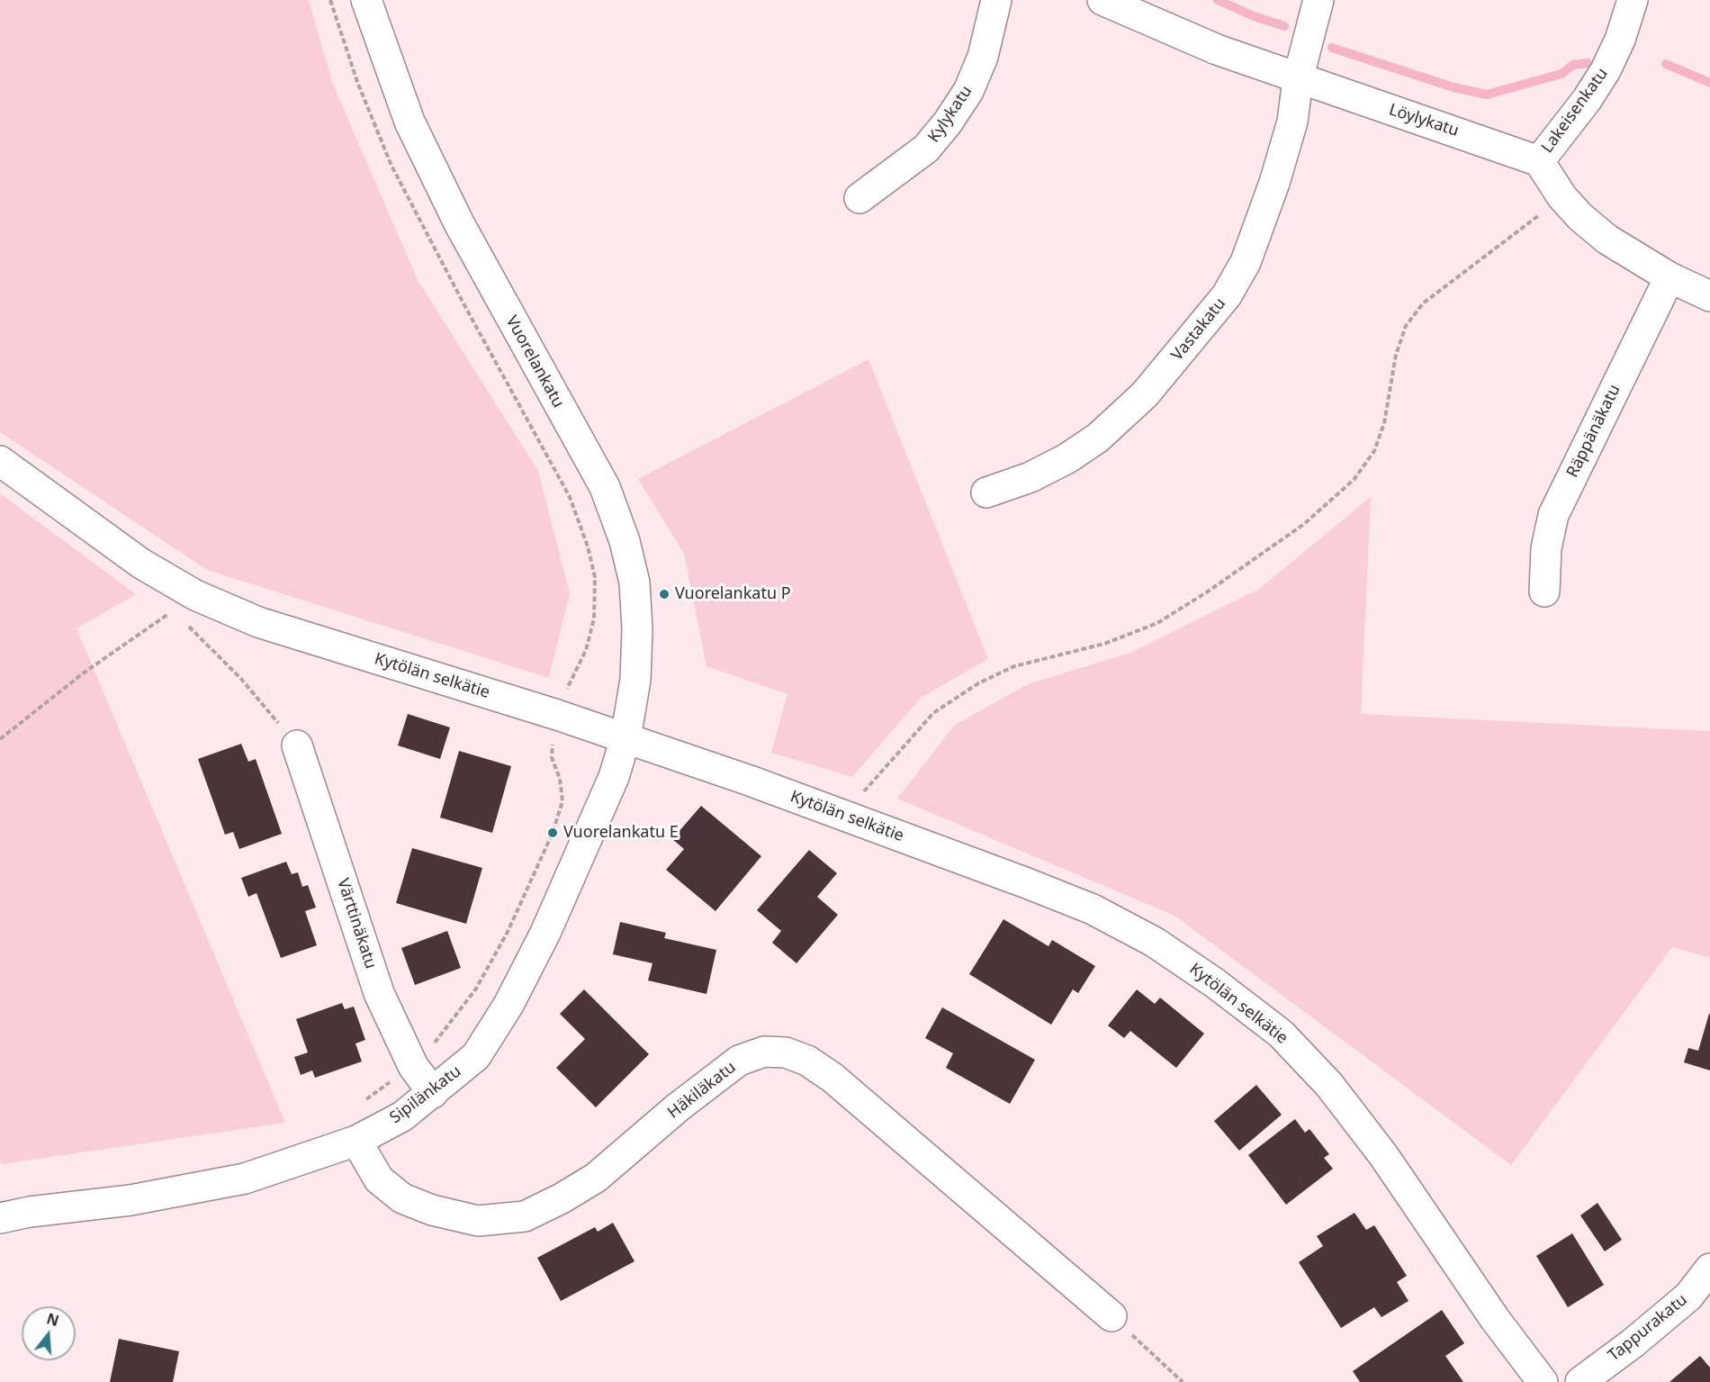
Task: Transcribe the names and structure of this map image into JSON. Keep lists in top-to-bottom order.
{
  "streets": {
    "street": [
      "Lakeisenkatu",
      "Kylykatu",
      "Löylykatu",
      "Vastakatu",
      "Vuorelankatu",
      "Räppänäkatu",
      "Kytölän selkätie",
      "Värttinäkatu",
      "Häkiläkatu",
      "Sipilänkatu",
      "Tappurakatu"
    ]
  },
  "crossings": [
    ["Lakeisenkatu", "Löylykatu"],
    ["Löylykatu", "Vastakatu"],
    ["Vuorelankatu", "Kytölän selkätie"],
    ["Vuorelankatu", "Sipilänkatu"],
    ["Kytölän selkätie", "Sipilänkatu"],
    ["Värttinäkatu", "Sipilänkatu"],
    ["Häkiläkatu", "Sipilänkatu"]
  ],
  "places": ["Vuorelankatu P", "Vuorelankatu E"],
  "north": "top"
}
